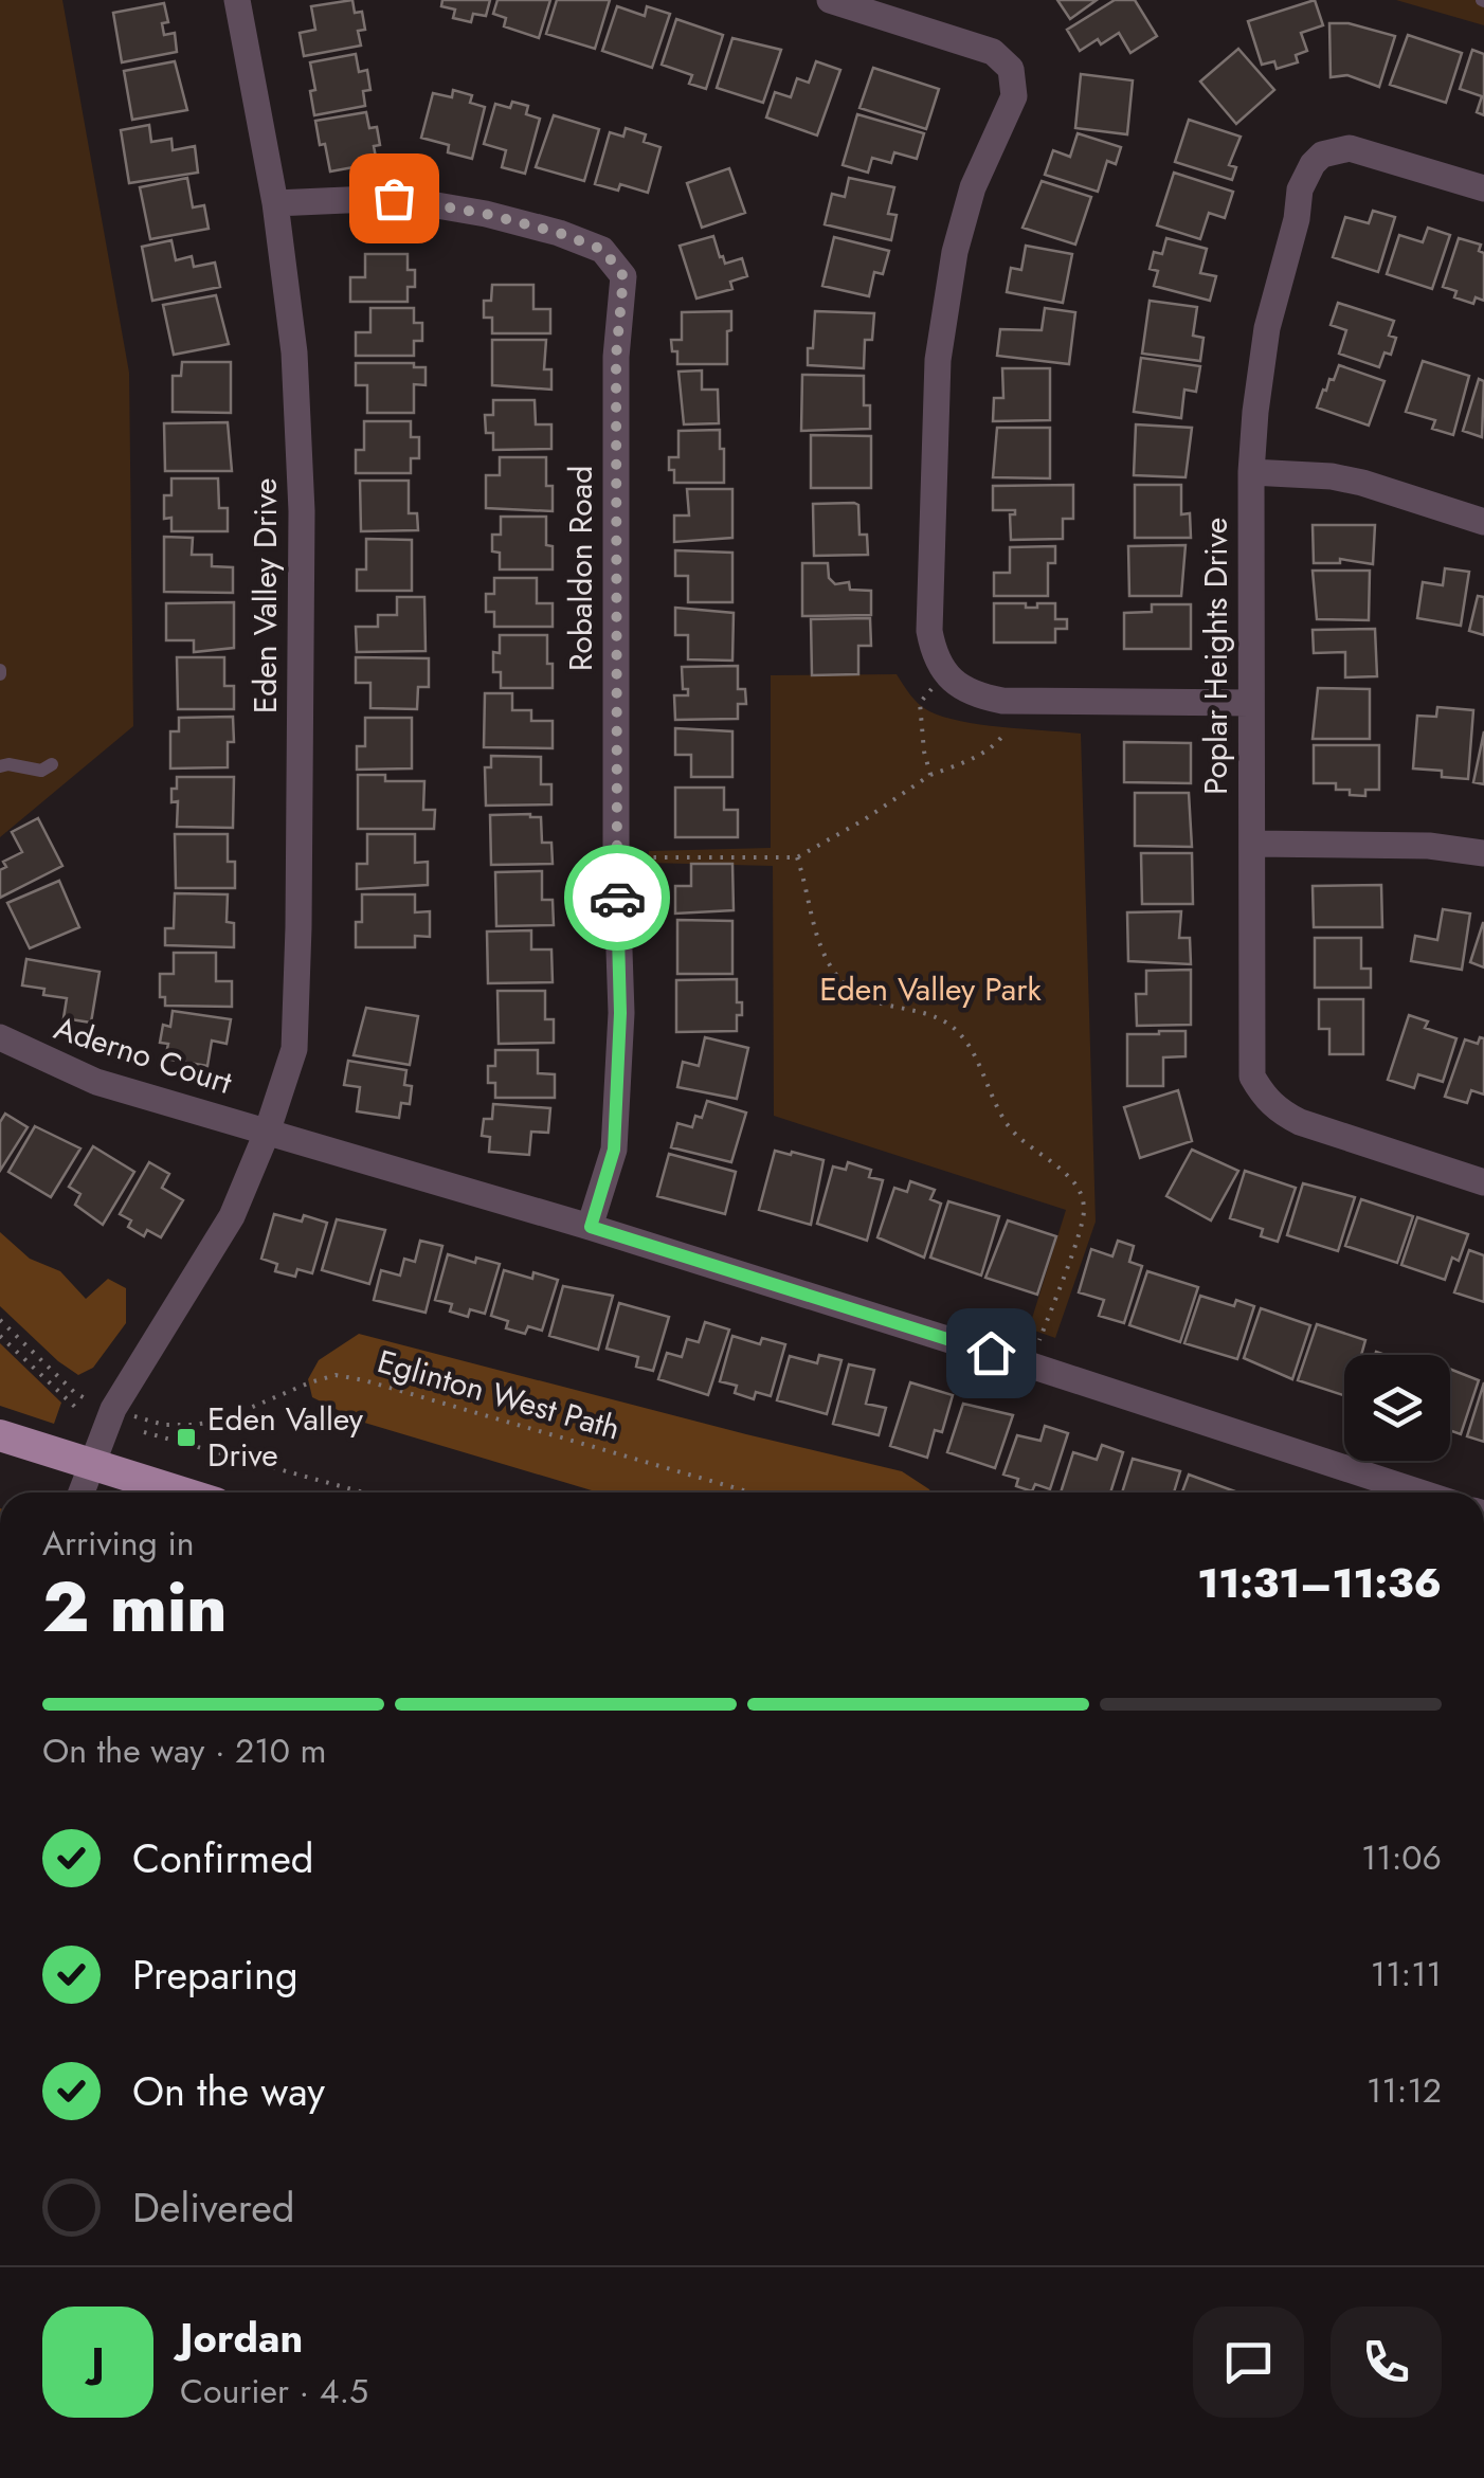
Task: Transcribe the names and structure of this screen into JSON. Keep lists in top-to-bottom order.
{
  "streets": {
    "street": [
      "Robaldon Road",
      "Eden Valley Drive",
      "Poplar Heights Drive",
      "Aderno Court"
    ],
    "path": ["Eglinton West Path"]
  },
  "crossings": [
    ["Robaldon Road", "Eden Valley Drive"],
    ["Eden Valley Drive", "Aderno Court"]
  ],
  "parks": ["Eden Valley Park"],
  "places": {
    "transit": ["Eden Valley Drive"]
  },
  "page": {
    "heading": ["2 min", "Arriving in", "11:31–11:36"],
    "panel": ["Jordan", "Courier · 4.5"],
    "bar": "On the way · 210 m",
    "list": [
      ["Confirmed", "11:06"],
      ["Preparing", "11:11"],
      ["On the way", "11:12"],
      "Delivered"
    ],
    "round": "J"
  }
}
